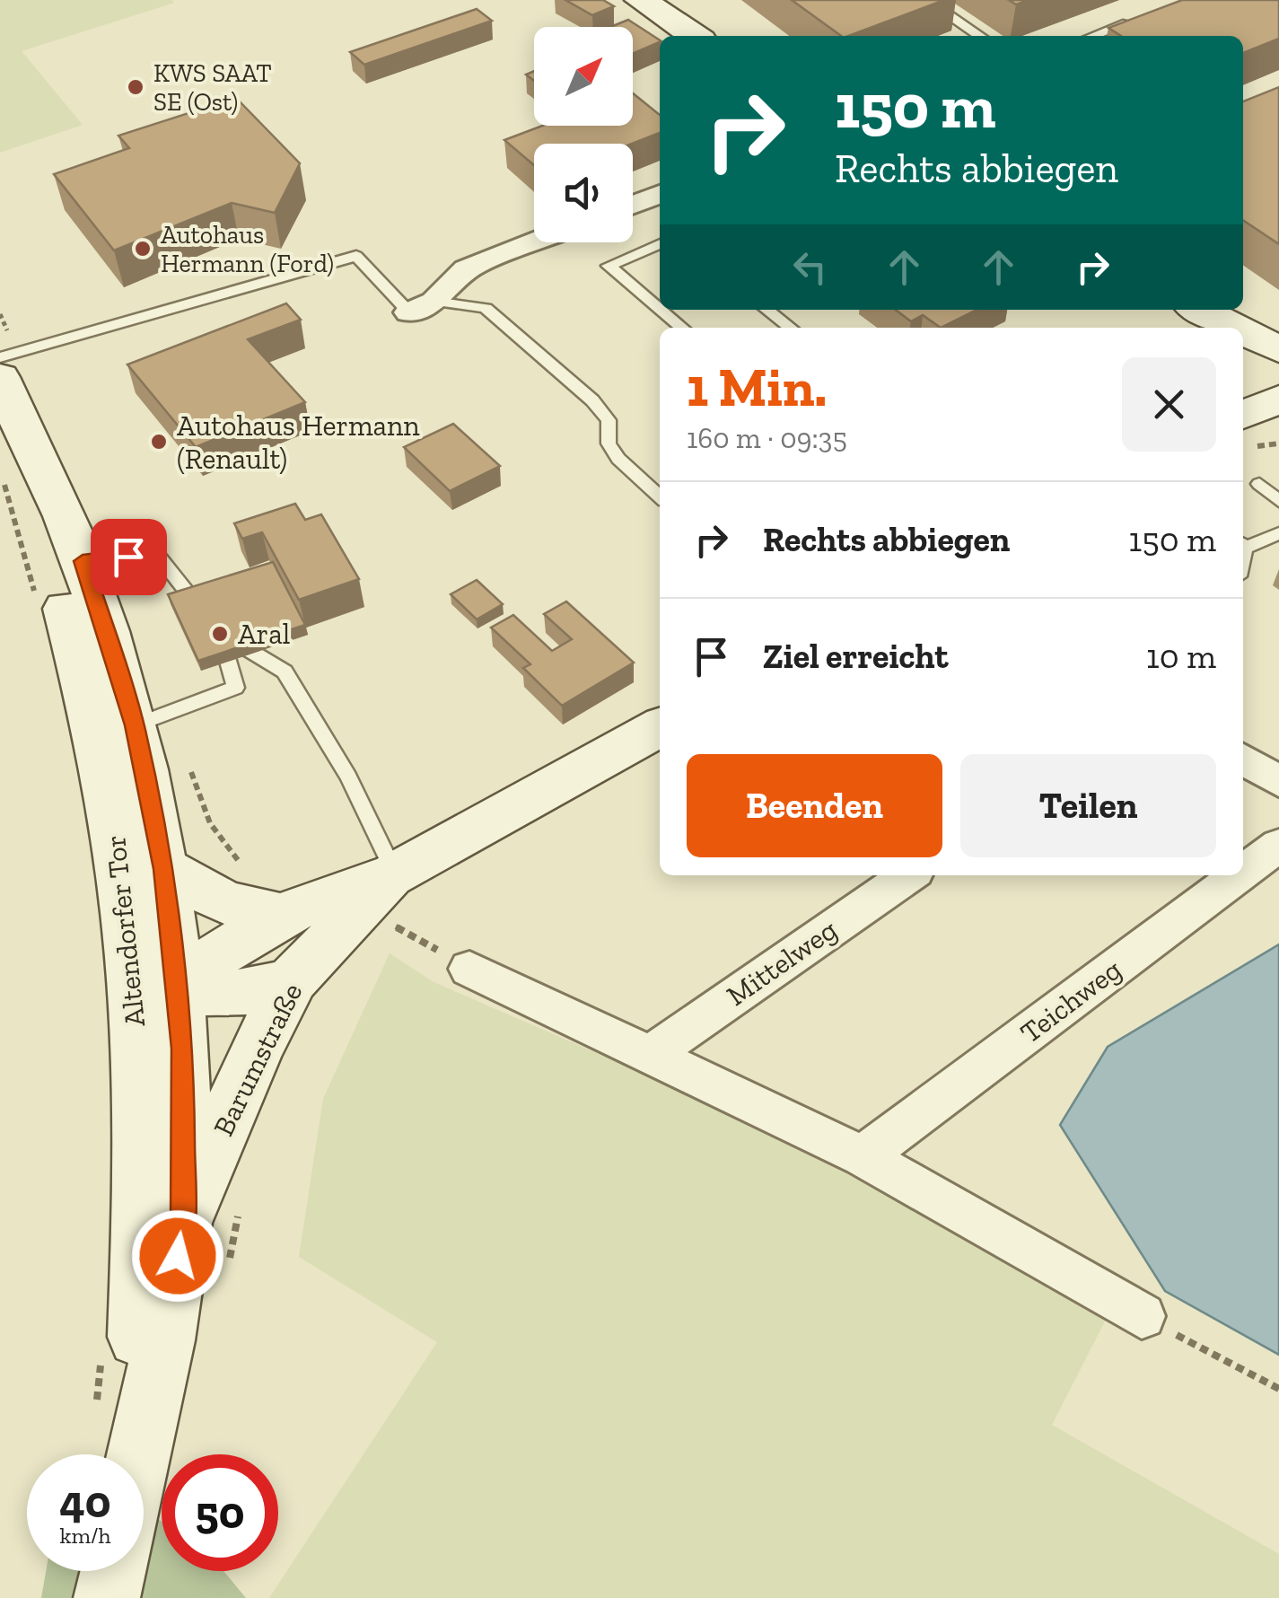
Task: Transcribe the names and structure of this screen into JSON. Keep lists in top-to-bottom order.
{
  "streets": {
    "main road": ["Altendorfer Tor", "Barumstraße"],
    "street": ["Mittelweg", "Teichweg"]
  },
  "crossings": [
    ["Altendorfer Tor", "Barumstraße"]
  ],
  "places": [
    "KWS SAAT SE (Ost)",
    "Autohaus Hermann (Ford)",
    "Autohaus Hermann (Renault)",
    "Aral"
  ],
  "north": "top right",
  "page": {
    "turn": ["150 m", "Rechts abbiegen"],
    "heading": ["1 Min.", "160 m · 09:35"],
    "list": [
      {
        "name": "Rechts abbiegen",
        "value": "150 m"
      },
      {
        "name": "Ziel erreicht",
        "value": "10 m"
      }
    ],
    "buttons": ["Beenden", "Teilen"],
    "speed": "40 km/h",
    "limit": "50"
  }
}
